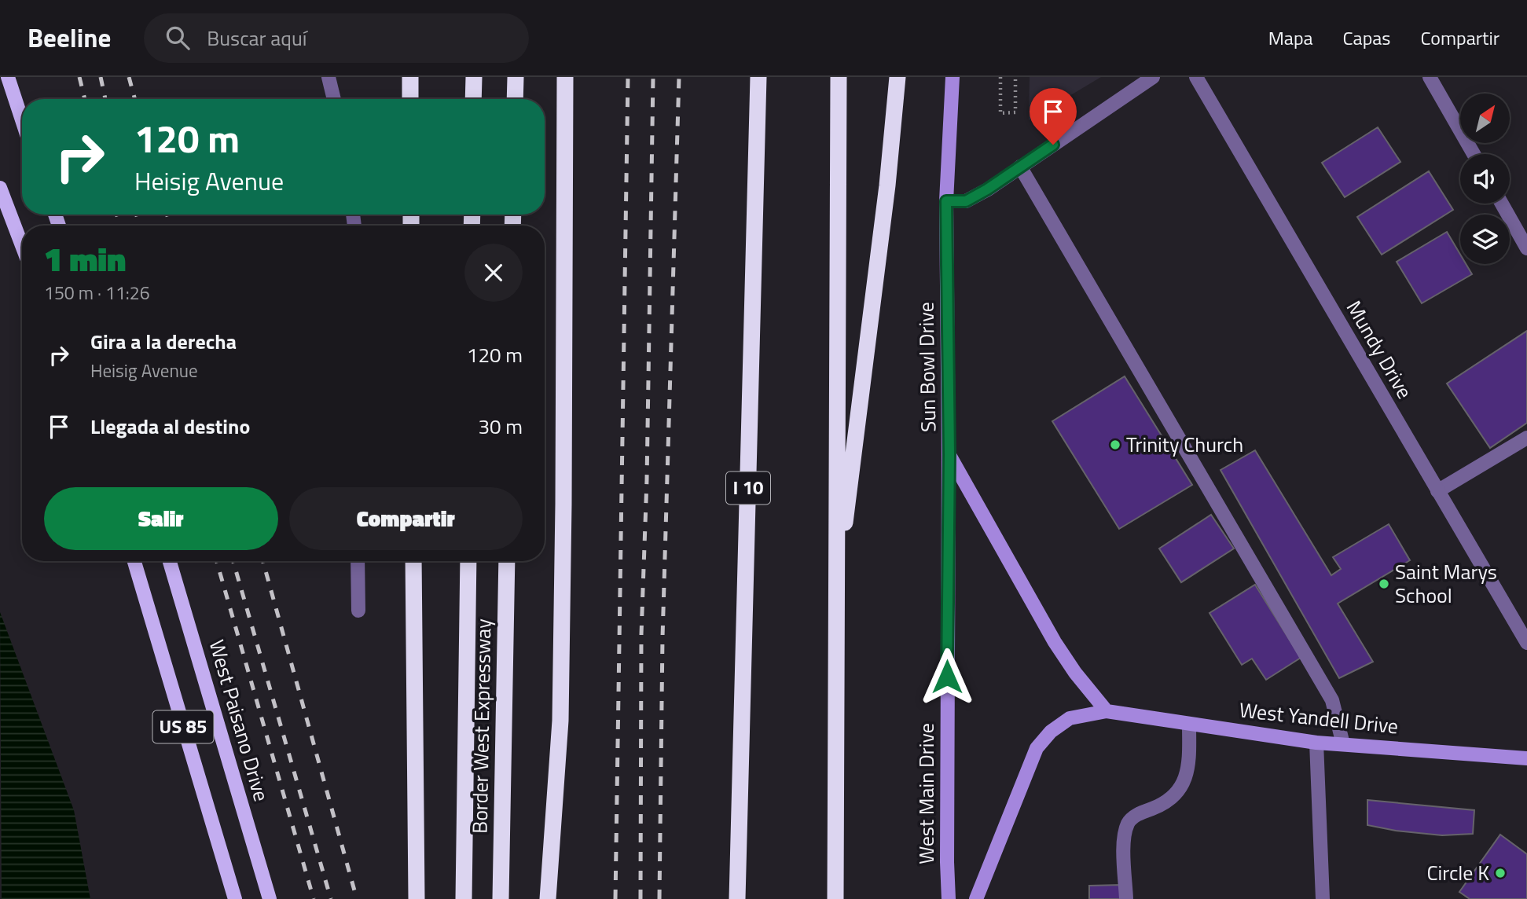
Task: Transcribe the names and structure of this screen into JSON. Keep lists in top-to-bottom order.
{
  "streets": {
    "highway": ["I 10", "Border West Expressway"],
    "main road": ["West Paisano Drive", "US 85"],
    "street": [
      "Mundy Drive",
      "Sun Bowl Drive",
      "West Yandell Drive",
      "West Main Drive"
    ]
  },
  "crossings": [
    ["Sun Bowl Drive", "West Main Drive"]
  ],
  "places": ["Trinity Church", "Saint Marys School", "Circle K"],
  "north": "top right",
  "page": {
    "header": "Beeline",
    "search": "Buscar aquí",
    "nav": ["Mapa", "Capas", "Compartir"],
    "turn": ["120 m", "Heisig Avenue"],
    "heading": ["1 min", "150 m · 11:26"],
    "list": [
      {
        "name": "Gira a la derecha",
        "note": "Heisig Avenue",
        "value": "120 m"
      },
      {
        "name": "Llegada al destino",
        "value": "30 m"
      }
    ],
    "buttons": ["Salir", "Compartir"]
  }
}
